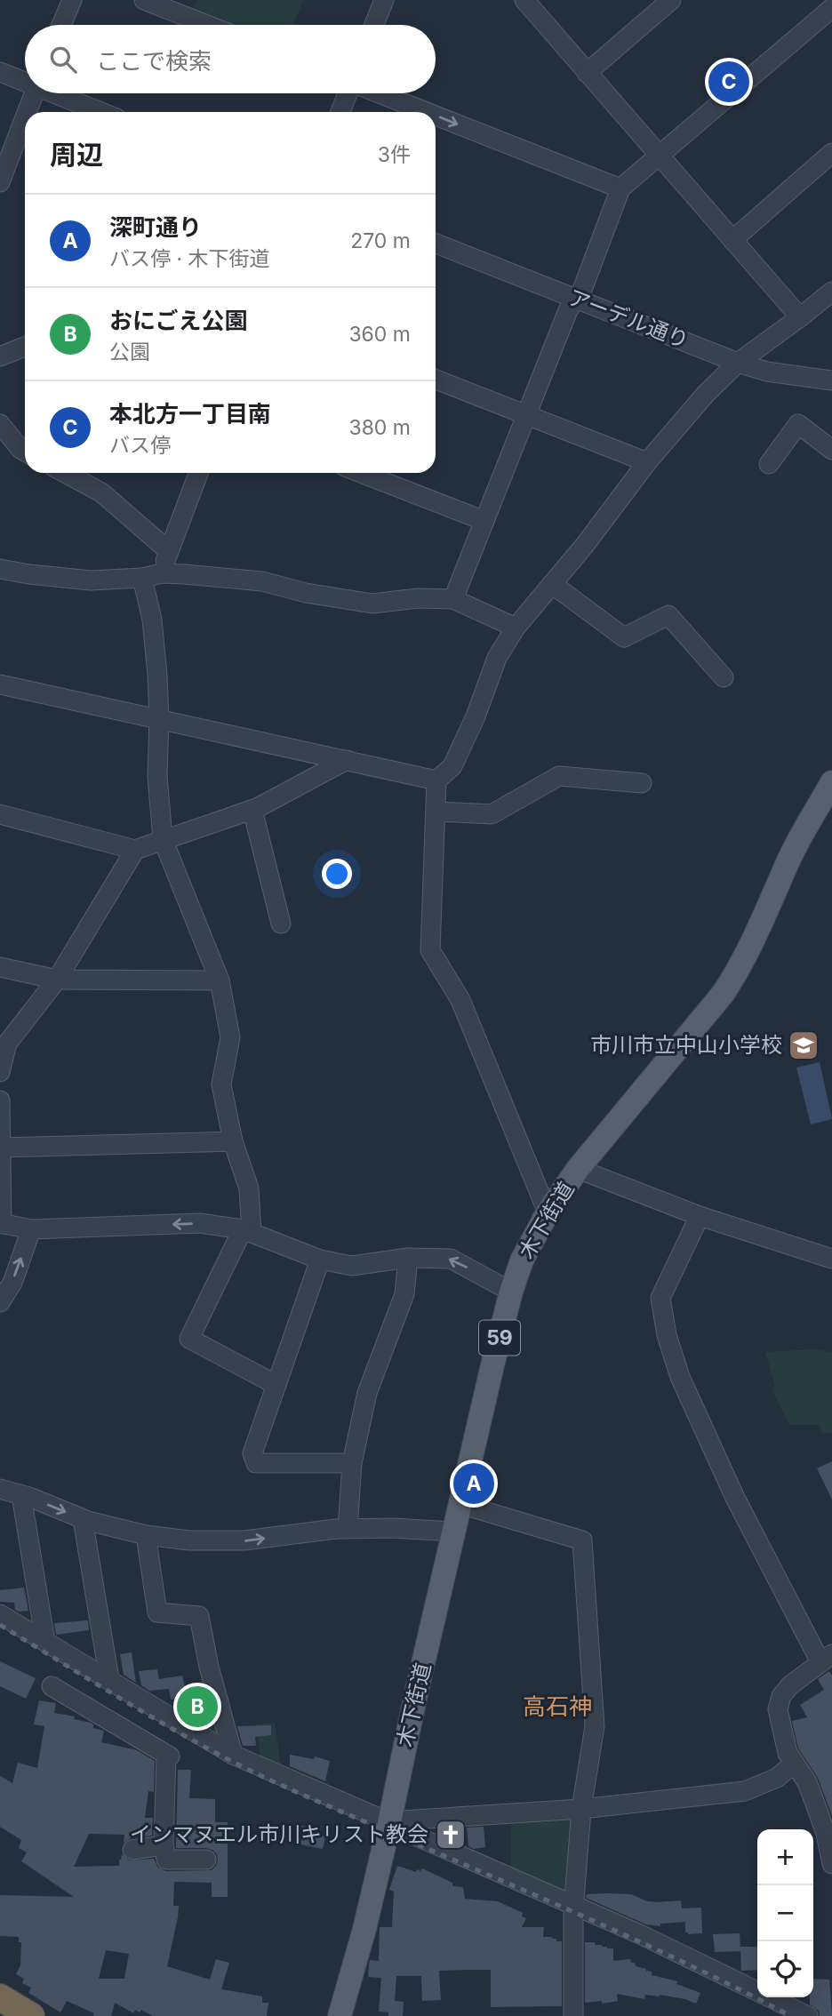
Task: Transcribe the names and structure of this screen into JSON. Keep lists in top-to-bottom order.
{
  "streets": {
    "main road": ["木下街道", "59"],
    "street": ["アーデル通り"]
  },
  "districts": ["高石神"],
  "places": {
    "school or university": ["市川市立中山小学校"],
    "church": ["インマヌエル市川キリスト教会"]
  },
  "page": {
    "search": "ここで検索",
    "pins": ["C", "A", "B"],
    "heading": ["周辺", "3件"],
    "list": [
      {
        "mark": "A",
        "name": "深町通り",
        "note": "バス停 · 木下街道",
        "value": "270 m"
      },
      {
        "mark": "B",
        "name": "おにごえ公園",
        "note": "公園",
        "value": "360 m"
      },
      {
        "mark": "C",
        "name": "本北方一丁目南",
        "note": "バス停",
        "value": "380 m"
      }
    ],
    "map_buttons": ["+", "−"]
  }
}
